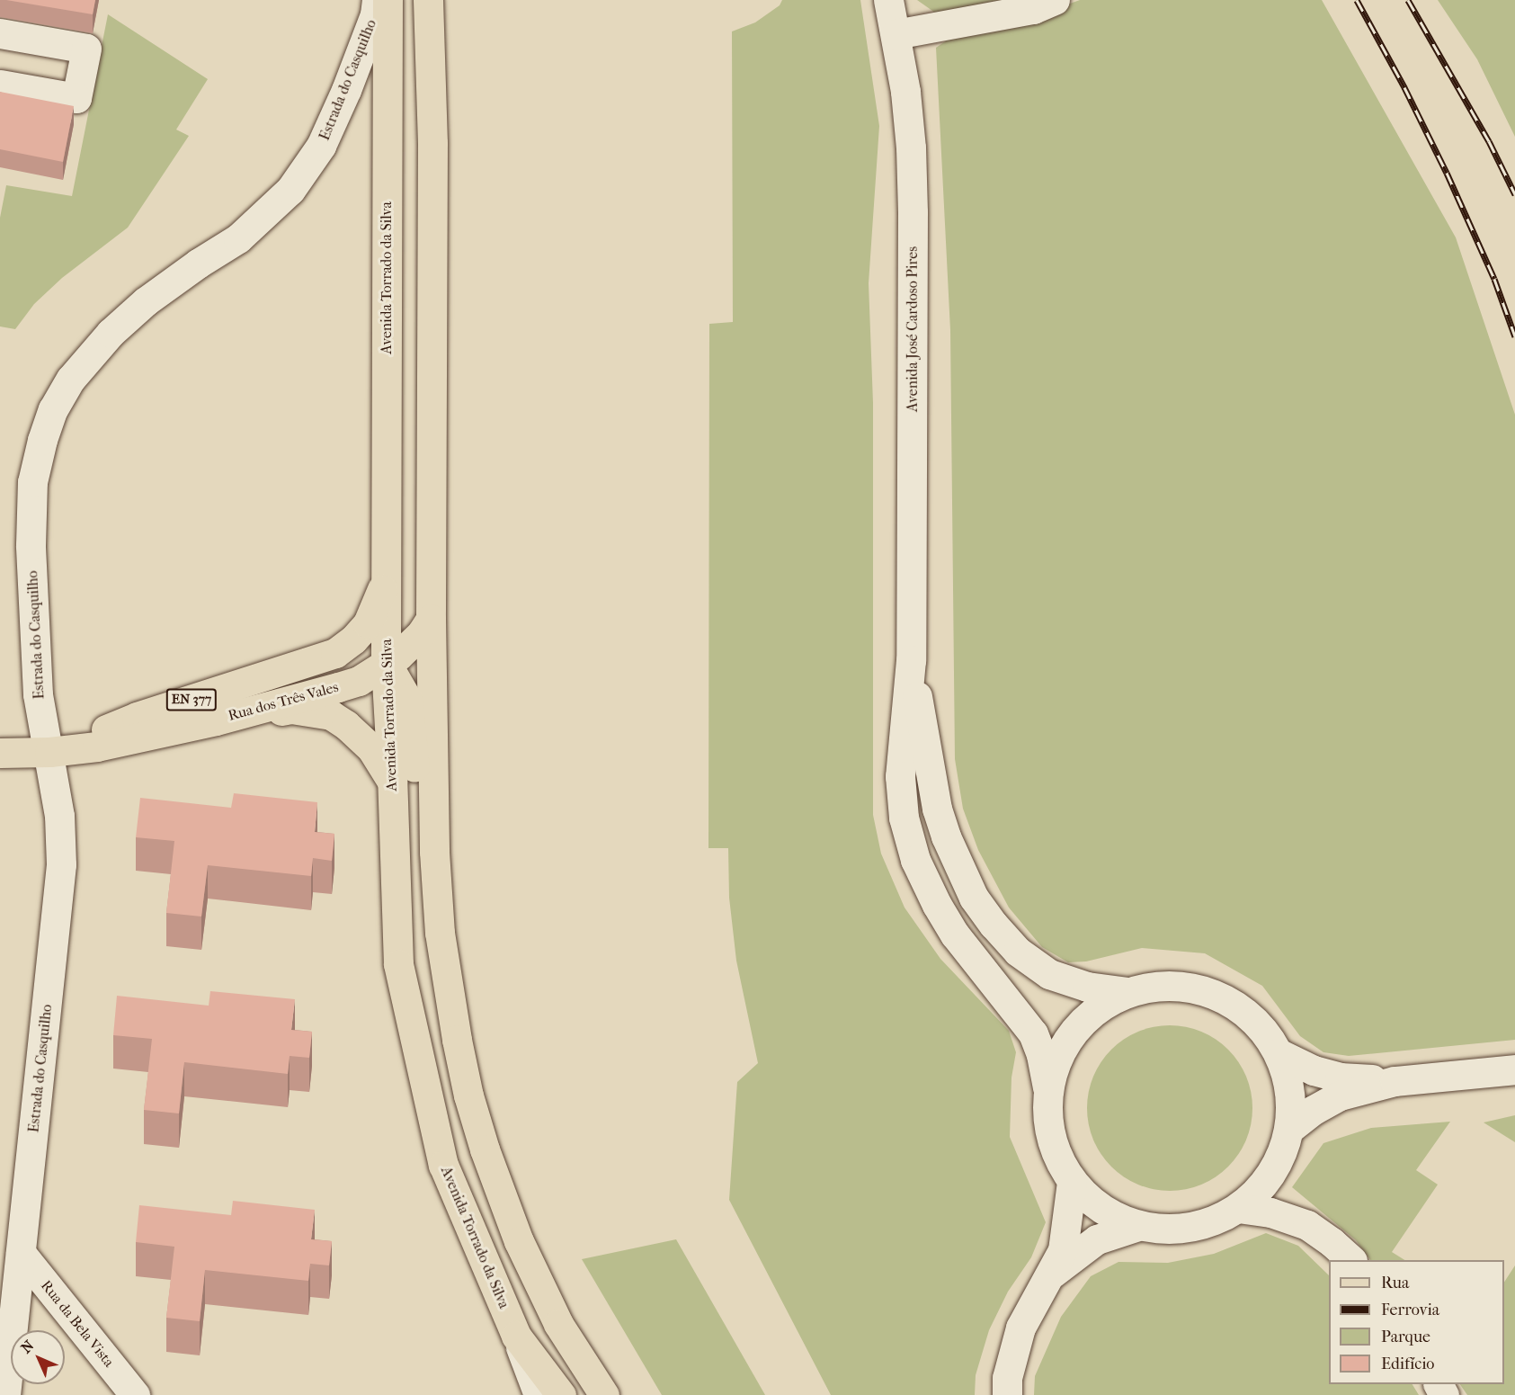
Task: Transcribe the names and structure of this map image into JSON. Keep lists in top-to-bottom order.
{
  "streets": {
    "main road": ["Avenida Torrado da Silva", "EN 377", "Rua dos Três Vales"],
    "street": ["Estrada do Casquilho", "Avenida José Cardoso Pires", "Rua da Bela Vista"]
  },
  "crossings": [
    ["Estrada do Casquilho", "Rua dos Três Vales"],
    ["Estrada do Casquilho", "Rua da Bela Vista"],
    ["Avenida Torrado da Silva", "Rua dos Três Vales"]
  ],
  "legend": [
    "Rua",
    "Ferrovia",
    "Parque",
    "Edifício"
  ],
  "north": "top left"
}
